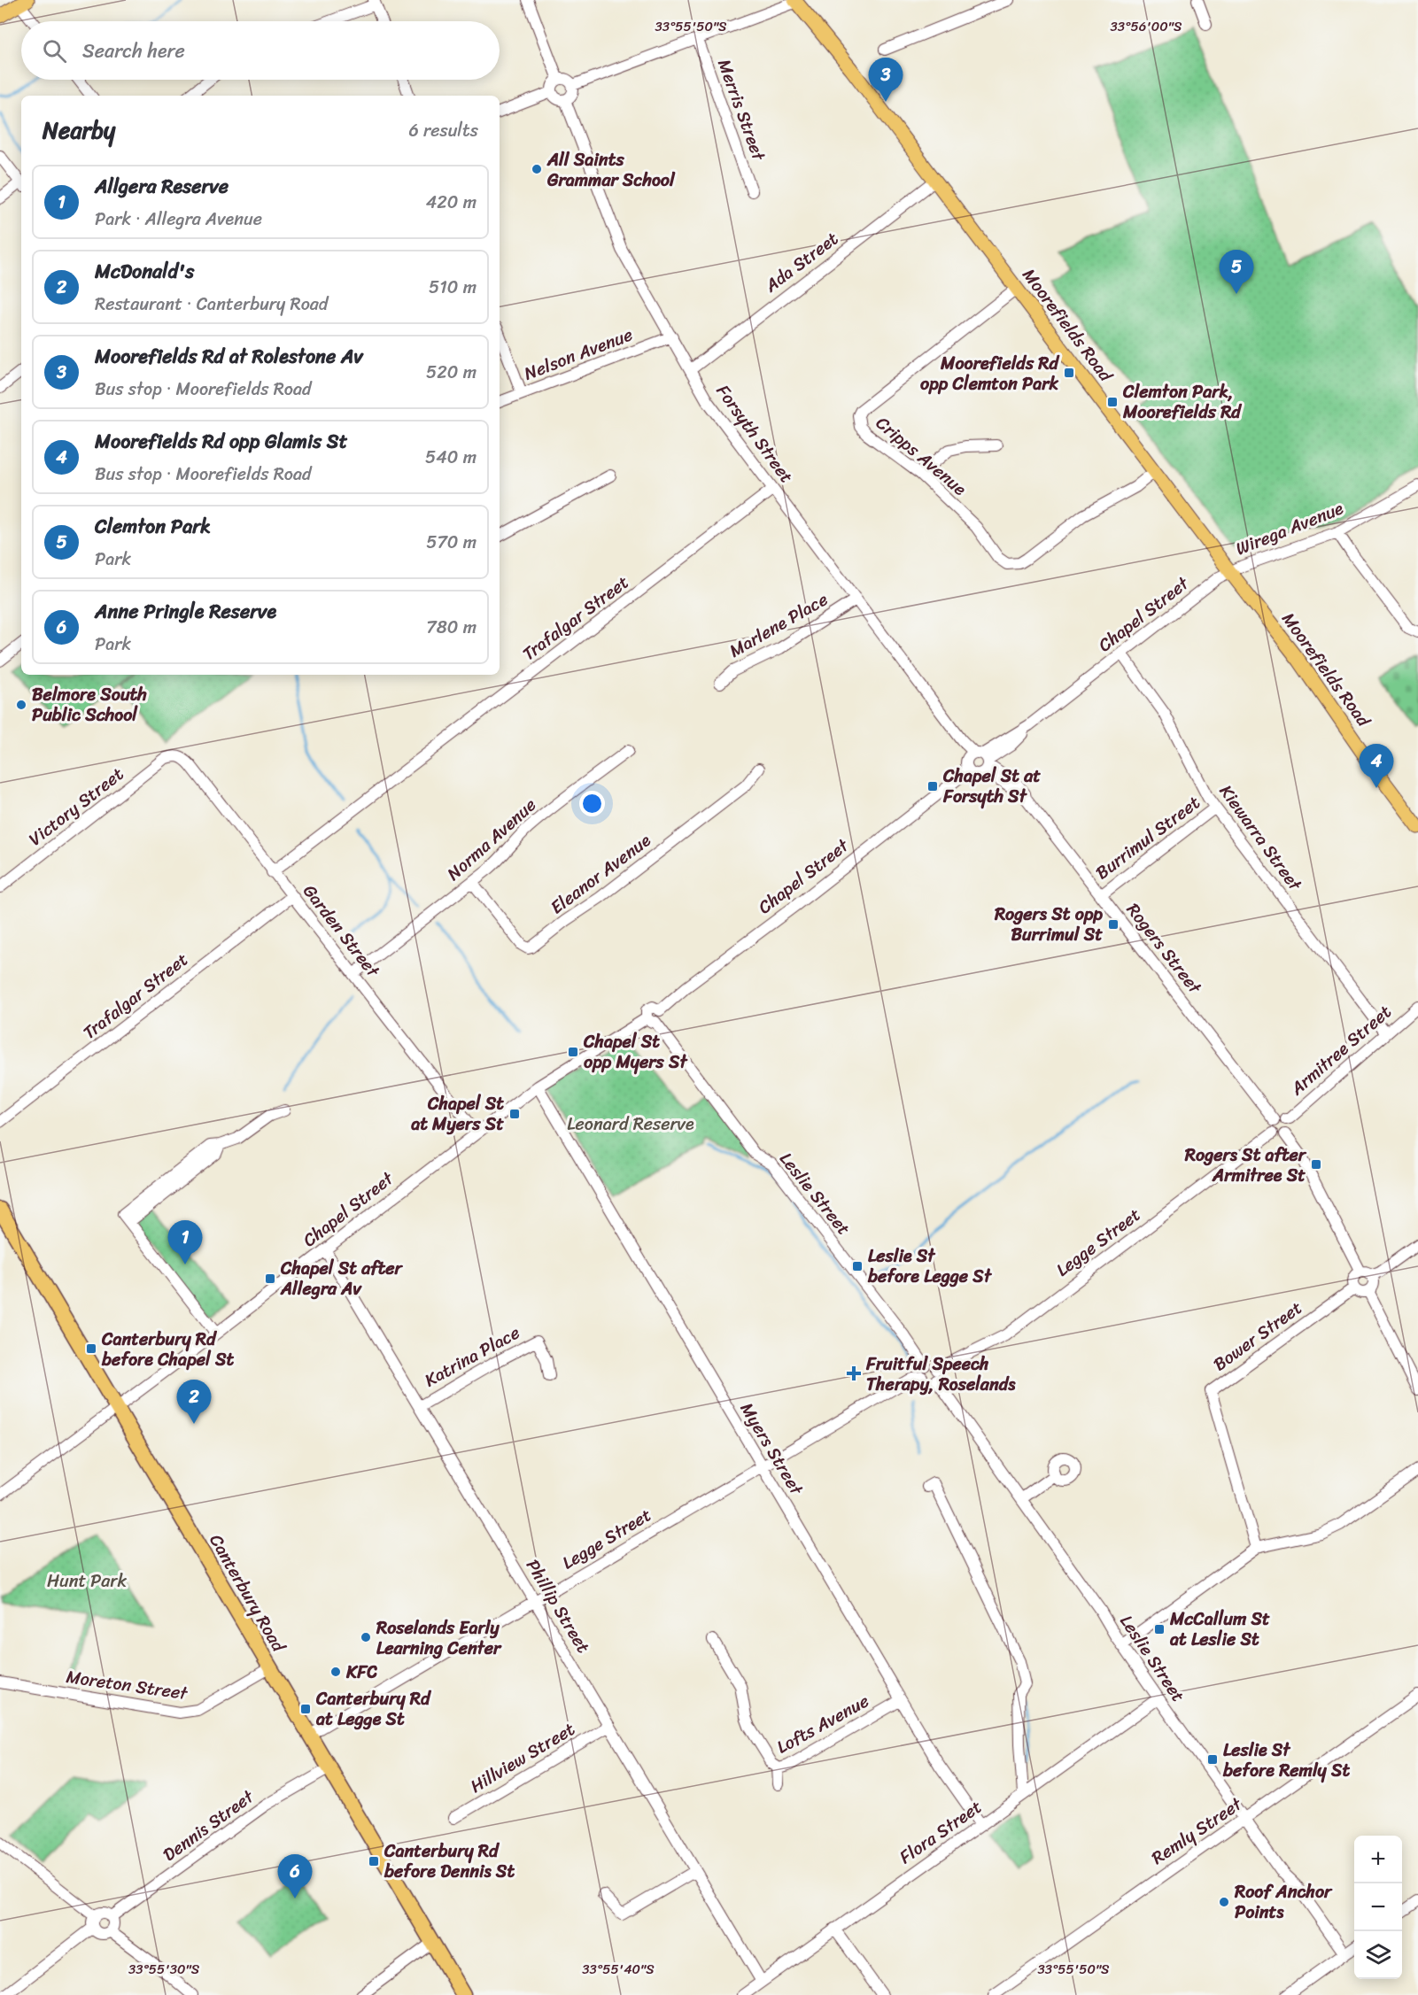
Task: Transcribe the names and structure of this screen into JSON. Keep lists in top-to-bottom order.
{
  "streets": {
    "highway": ["Canterbury Road"],
    "main road": ["Moorefields Road"],
    "street": [
      "Merris Street",
      "Ada Street",
      "Nelson Avenue",
      "Forsyth Street",
      "Cripps Avenue",
      "Wirega Avenue",
      "Chapel Street",
      "Trafalgar Street",
      "Marlene Place",
      "Victory Street",
      "Burrimul Street",
      "Kiewarra Street",
      "Norma Avenue",
      "Eleanor Avenue",
      "Garden Street",
      "Rogers Street",
      "Armitree Street",
      "Leslie Street",
      "Legge Street",
      "Bower Street",
      "Katrina Place",
      "Myers Street",
      "Phillip Street",
      "Moreton Street",
      "Lofts Avenue",
      "Hillview Street",
      "Dennis Street",
      "Remly Street",
      "Flora Street"
    ]
  },
  "crossings": [
    ["Ada Street", "Moorefields Road"],
    ["Ada Street", "Forsyth Street"],
    ["Moorefields Road", "Cripps Avenue"],
    ["Moorefields Road", "Wirega Avenue"],
    ["Moorefields Road", "Chapel Street"],
    ["Nelson Avenue", "Forsyth Street"],
    ["Forsyth Street", "Chapel Street"],
    ["Forsyth Street", "Trafalgar Street"],
    ["Forsyth Street", "Marlene Place"],
    ["Forsyth Street", "Rogers Street"],
    ["Wirega Avenue", "Chapel Street"],
    ["Chapel Street", "Kiewarra Street"],
    ["Chapel Street", "Garden Street"],
    ["Chapel Street", "Rogers Street"],
    ["Chapel Street", "Leslie Street"],
    ["Chapel Street", "Myers Street"],
    ["Chapel Street", "Canterbury Road"],
    ["Chapel Street", "Phillip Street"],
    ["Trafalgar Street", "Garden Street"],
    ["Victory Street", "Garden Street"],
    ["Burrimul Street", "Kiewarra Street"],
    ["Burrimul Street", "Rogers Street"],
    ["Kiewarra Street", "Armitree Street"],
    ["Norma Avenue", "Eleanor Avenue"],
    ["Norma Avenue", "Garden Street"],
    ["Rogers Street", "Armitree Street"],
    ["Rogers Street", "Legge Street"],
    ["Armitree Street", "Legge Street"],
    ["Leslie Street", "Legge Street"],
    ["Leslie Street", "Remly Street"],
    ["Leslie Street", "Flora Street"],
    ["Legge Street", "Myers Street"],
    ["Legge Street", "Canterbury Road"],
    ["Legge Street", "Phillip Street"],
    ["Katrina Place", "Phillip Street"],
    ["Myers Street", "Lofts Avenue"],
    ["Myers Street", "Flora Street"],
    ["Canterbury Road", "Moreton Street"],
    ["Canterbury Road", "Dennis Street"],
    ["Phillip Street", "Hillview Street"],
    ["Phillip Street", "Flora Street"]
  ],
  "parks": ["Leonard Reserve", "Hunt Park"],
  "places": {
    "other": [
      "All Saints Grammar School",
      "Belmore South Public School",
      "Roselands Early Learning Center",
      "KFC",
      "Roof Anchor Points"
    ],
    "transit": [
      "Moorefields Rd opp Clemton Park",
      "Clemton Park, Moorefields Rd",
      "Chapel St at Forsyth St",
      "Rogers St opp Burrimul St",
      "Chapel St opp Myers St",
      "Chapel St at Myers St",
      "Rogers St after Armitree St",
      "Leslie St before Legge St",
      "Chapel St after Allegra Av",
      "Canterbury Rd before Chapel St",
      "McCallum St at Leslie St",
      "Canterbury Rd at Legge St",
      "Leslie St before Remly St",
      "Canterbury Rd before Dennis St"
    ],
    "health": ["Fruitful Speech Therapy, Roselands"]
  },
  "page": {
    "search": "Search here",
    "pins": [
      "3",
      "5",
      "4",
      "1",
      "2",
      "6"
    ],
    "heading": ["Nearby", "6 results"],
    "list": [
      {
        "mark": "1",
        "name": "Allgera Reserve",
        "note": "Park · Allegra Avenue",
        "value": "420 m"
      },
      {
        "mark": "2",
        "name": "McDonald's",
        "note": "Restaurant · Canterbury Road",
        "value": "510 m"
      },
      {
        "mark": "3",
        "name": "Moorefields Rd at Rolestone Av",
        "note": "Bus stop · Moorefields Road",
        "value": "520 m"
      },
      {
        "mark": "4",
        "name": "Moorefields Rd opp Glamis St",
        "note": "Bus stop · Moorefields Road",
        "value": "540 m"
      },
      {
        "mark": "5",
        "name": "Clemton Park",
        "note": "Park",
        "value": "570 m"
      },
      {
        "mark": "6",
        "name": "Anne Pringle Reserve",
        "note": "Park",
        "value": "780 m"
      }
    ],
    "map_buttons": ["+", "−"]
  },
  "coordinates": [
    "33°55'50\"S",
    "33°56'00\"S",
    "33°55'30\"S",
    "33°55'40\"S"
  ]
}
